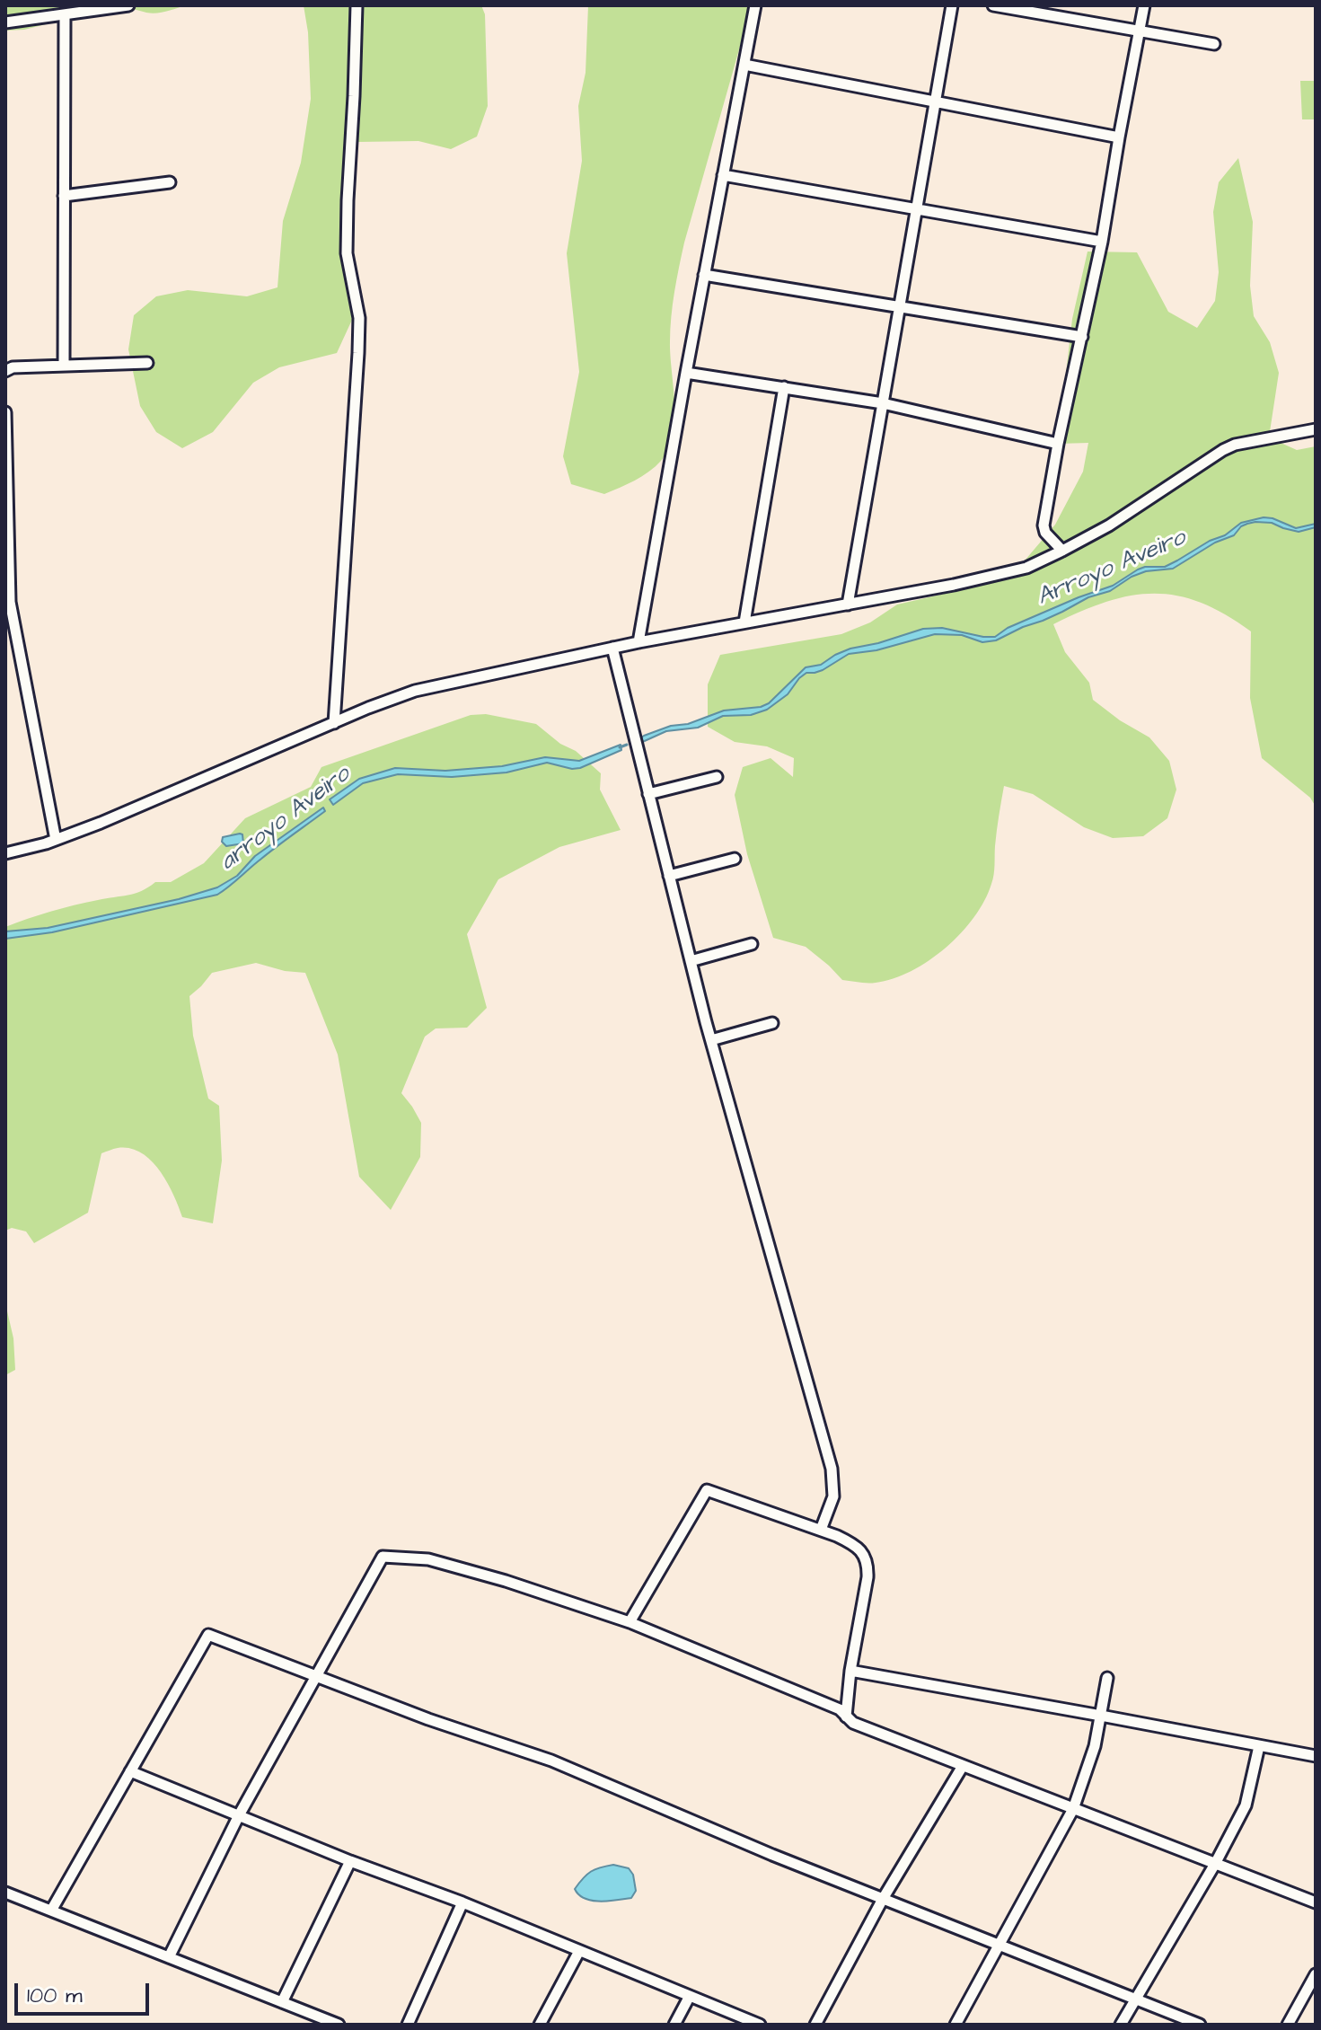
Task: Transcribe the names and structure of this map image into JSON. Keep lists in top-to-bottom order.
{
  "water": ["Arroyo Aveiro", "arroyo Aveiro"],
  "scale_bar": "100 m"
}
